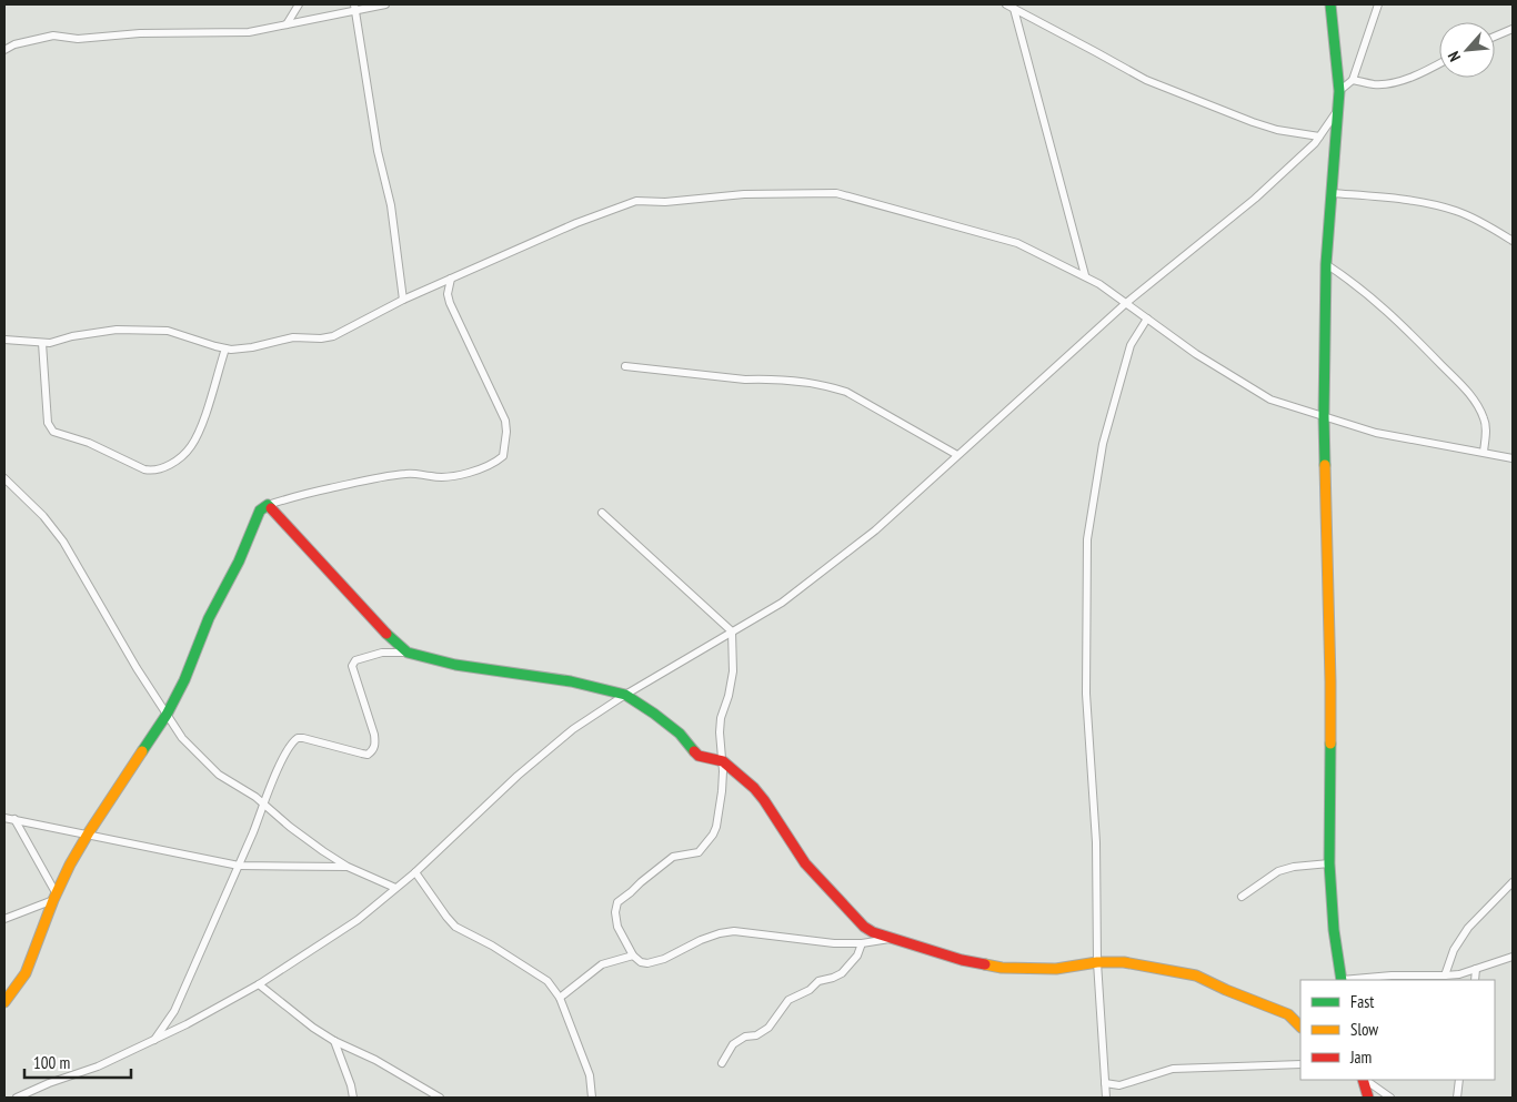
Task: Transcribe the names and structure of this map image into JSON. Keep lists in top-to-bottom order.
{
  "legend": ["Fast", "Slow", "Jam"],
  "scale_bar": "100 m",
  "north": "bottom left"
}
